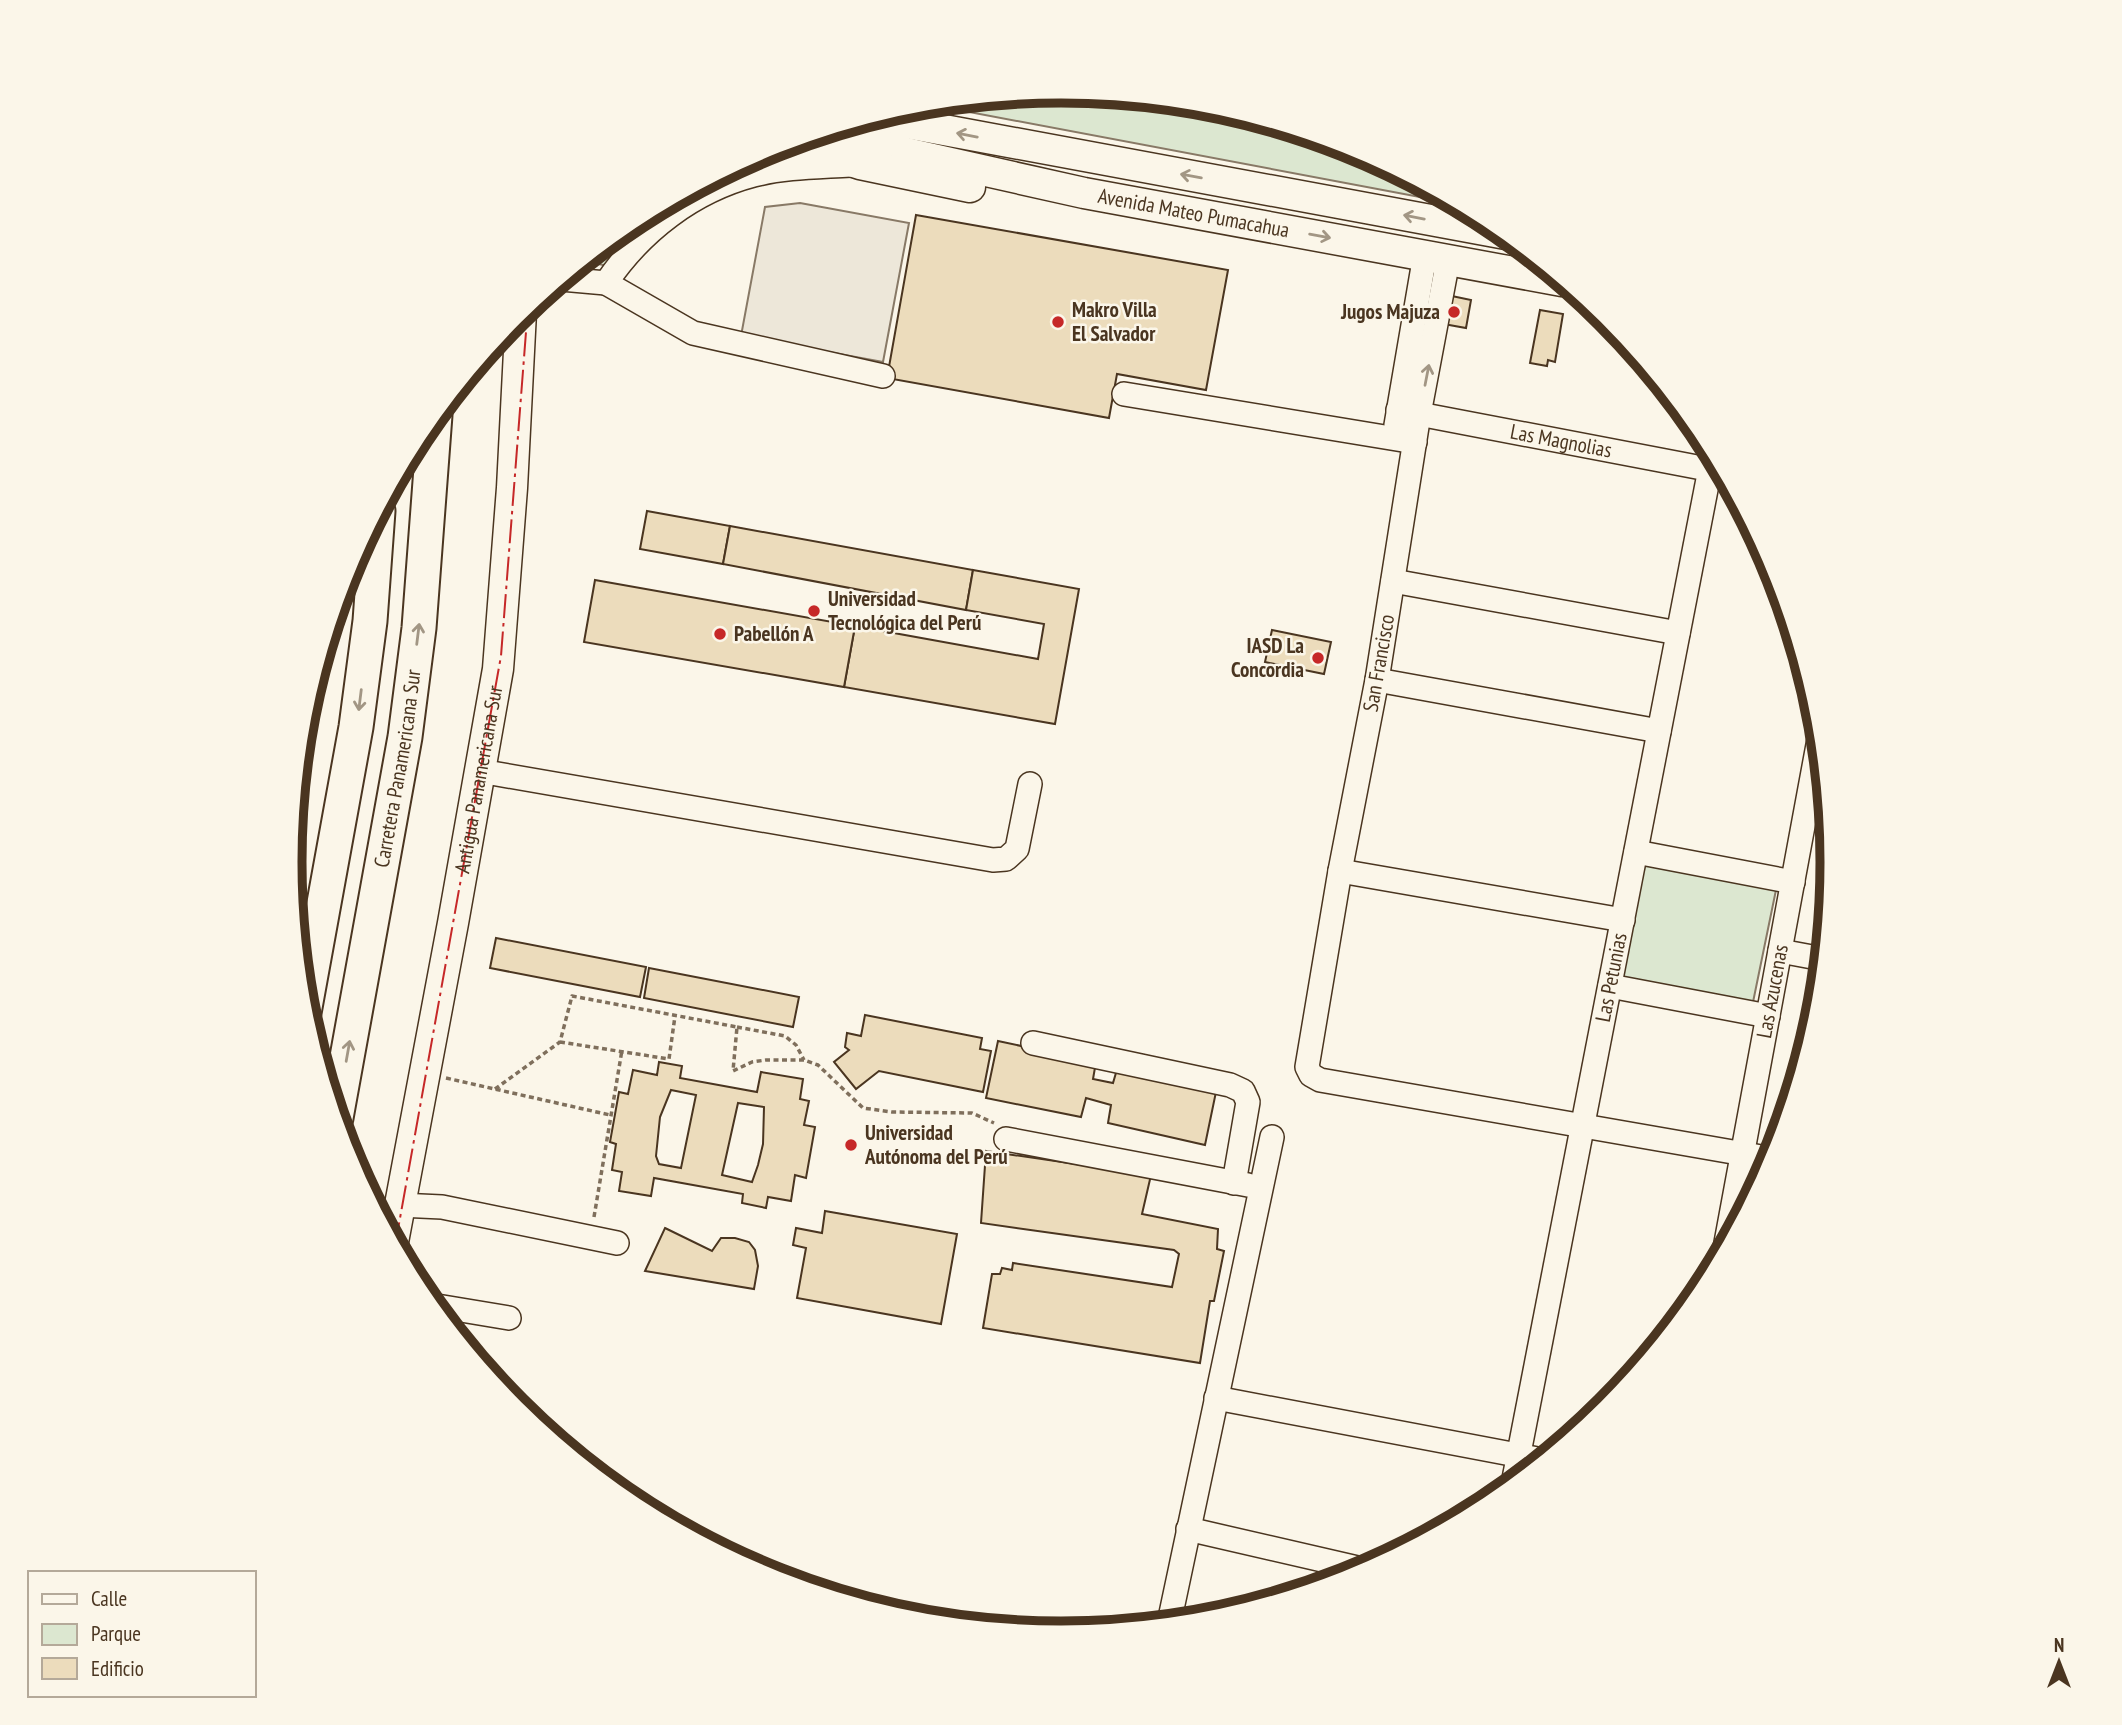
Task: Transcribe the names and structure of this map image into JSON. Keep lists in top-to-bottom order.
{
  "streets": {
    "highway": ["Carretera Panamericana Sur"],
    "main road": ["Avenida Mateo Pumacahua", "Antigua Panamericana Sur"],
    "street": [
      "Las Magnolias",
      "San Francisco",
      "Las Petunias",
      "Las Azucenas"
    ]
  },
  "crossings": [
    ["Avenida Mateo Pumacahua", "San Francisco"],
    ["Las Magnolias", "San Francisco"],
    ["San Francisco", "Las Petunias"]
  ],
  "places": [
    "Jugos Majuza",
    "Makro Villa El Salvador",
    "Universidad Tecnológica del Perú",
    "Pabellón A",
    "IASD La Concordia",
    "Universidad Autónoma del Perú"
  ],
  "legend": ["Calle", "Parque", "Edificio"],
  "north": "top"
}
